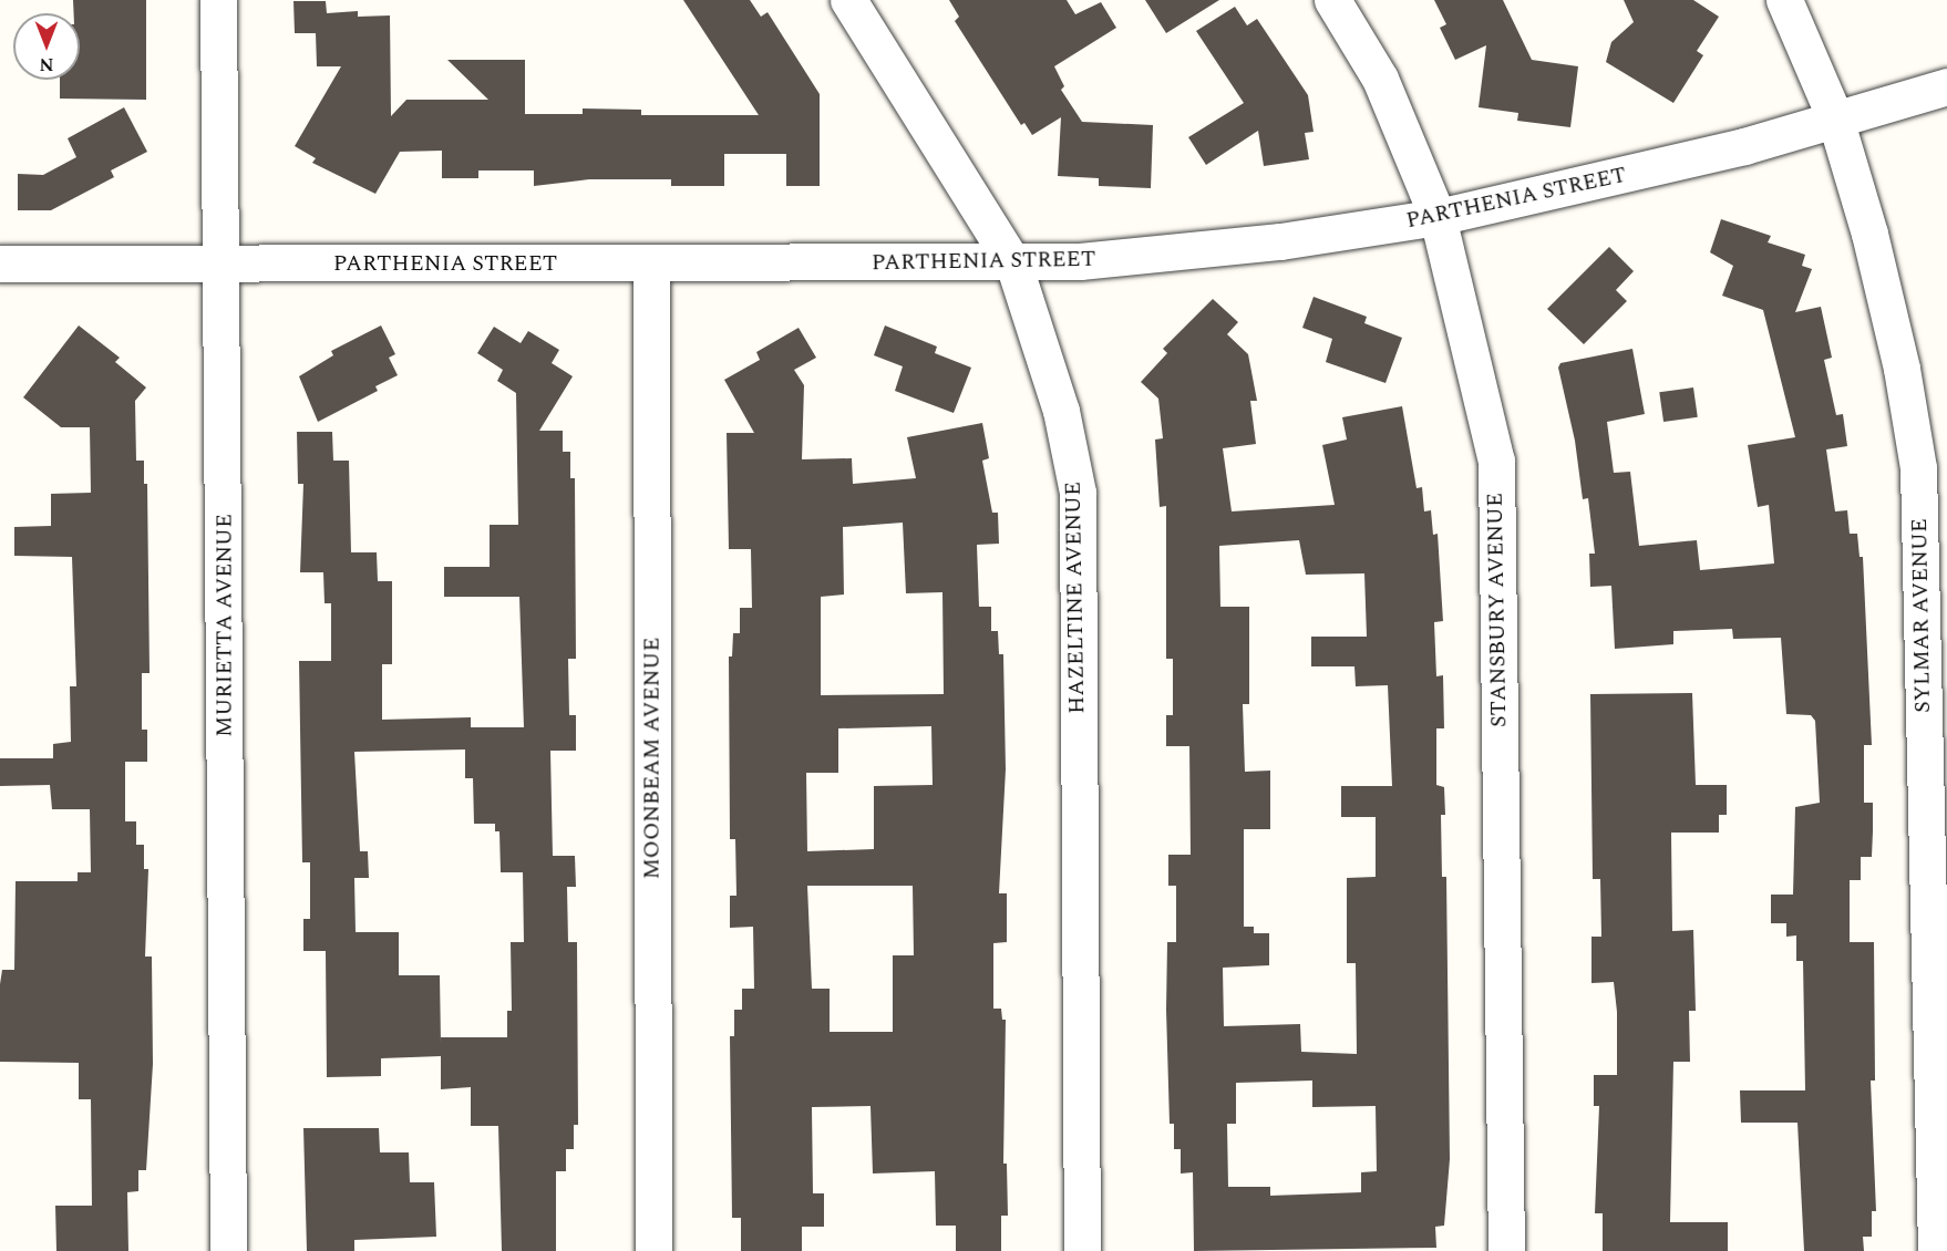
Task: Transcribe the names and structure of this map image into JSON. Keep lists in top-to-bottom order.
{
  "streets": {
    "street": [
      "PARTHENIA STREET",
      "HAZELTINE AVENUE",
      "STANSBURY AVENUE",
      "SYLMAR AVENUE",
      "MURIETTA AVENUE",
      "MOONBEAM AVENUE"
    ]
  },
  "crossings": [
    ["PARTHENIA STREET", "HAZELTINE AVENUE"],
    ["PARTHENIA STREET", "STANSBURY AVENUE"],
    ["PARTHENIA STREET", "SYLMAR AVENUE"],
    ["PARTHENIA STREET", "MURIETTA AVENUE"],
    ["PARTHENIA STREET", "MOONBEAM AVENUE"]
  ],
  "north": "bottom"
}
